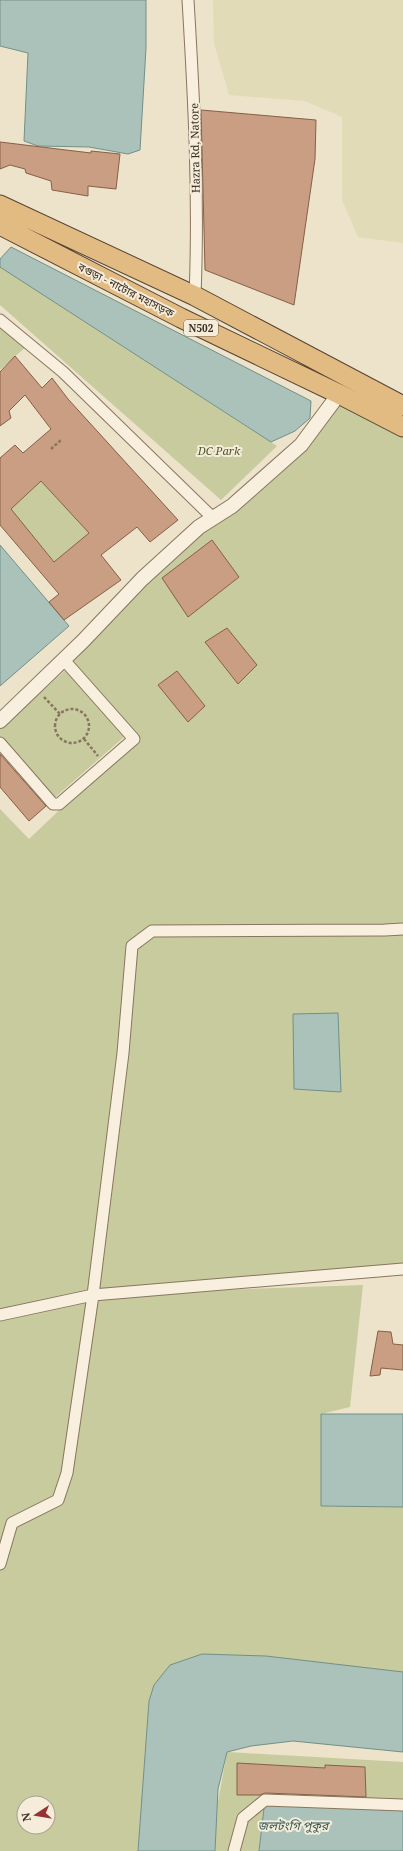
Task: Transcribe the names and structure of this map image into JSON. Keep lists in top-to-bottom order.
{
  "streets": {
    "highway": ["বগুড়া - নাটোর মহাসড়ক", "N502"],
    "street": ["Hazra Rd, Natore"]
  },
  "crossings": [
    ["Hazra Rd, Natore", "বগুড়া - নাটোর মহাসড়ক"]
  ],
  "water": ["জলটংগি পুকুর"],
  "parks": ["DC Park"],
  "north": "left"
}
